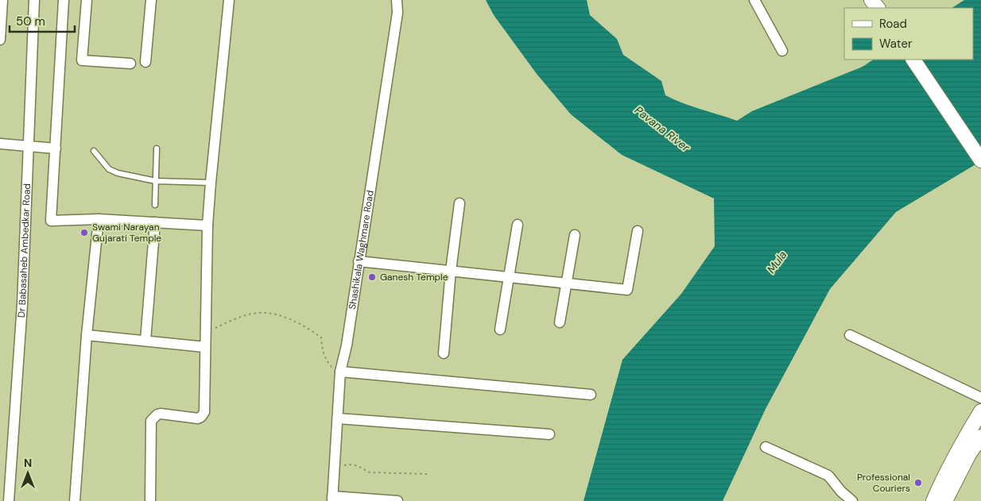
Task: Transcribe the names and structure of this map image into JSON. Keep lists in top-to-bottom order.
{
  "streets": {
    "street": ["Shashikala Waghmare Road", "Dr Babasaheb Ambedkar Road"]
  },
  "water": ["Pavana River", "Mula"],
  "places": ["Swami Narayan Gujarati Temple", "Ganesh Temple", "Professional Couriers"],
  "legend": ["Road", "Water"],
  "scale_bar": "50 m",
  "north": "top"
}
